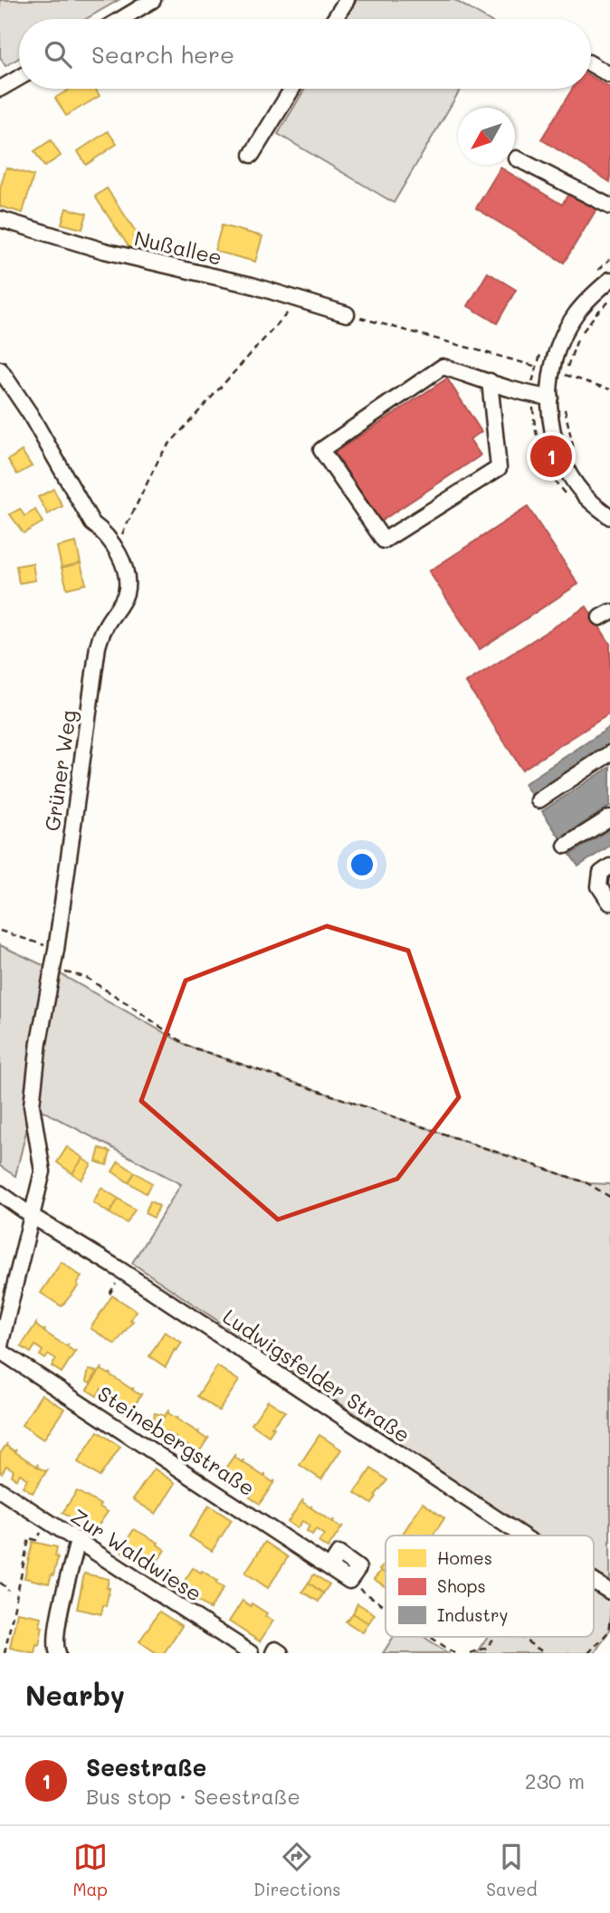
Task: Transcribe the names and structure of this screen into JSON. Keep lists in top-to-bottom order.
{
  "streets": {
    "street": [
      "Nußallee",
      "Grüner Weg",
      "Ludwigsfelder Straße",
      "Steinebergstraße",
      "Zur Waldwiese"
    ]
  },
  "crossings": [
    ["Grüner Weg", "Ludwigsfelder Straße"]
  ],
  "legend": ["Homes", "Shops", "Industry"],
  "north": "bottom left",
  "page": {
    "search": "Search here",
    "pins": "1",
    "heading": "Nearby",
    "list": [
      {
        "mark": "1",
        "name": "Seestraße",
        "note": "Bus stop · Seestraße",
        "value": "230 m"
      }
    ],
    "nav": ["Map", "Directions", "Saved"]
  }
}
